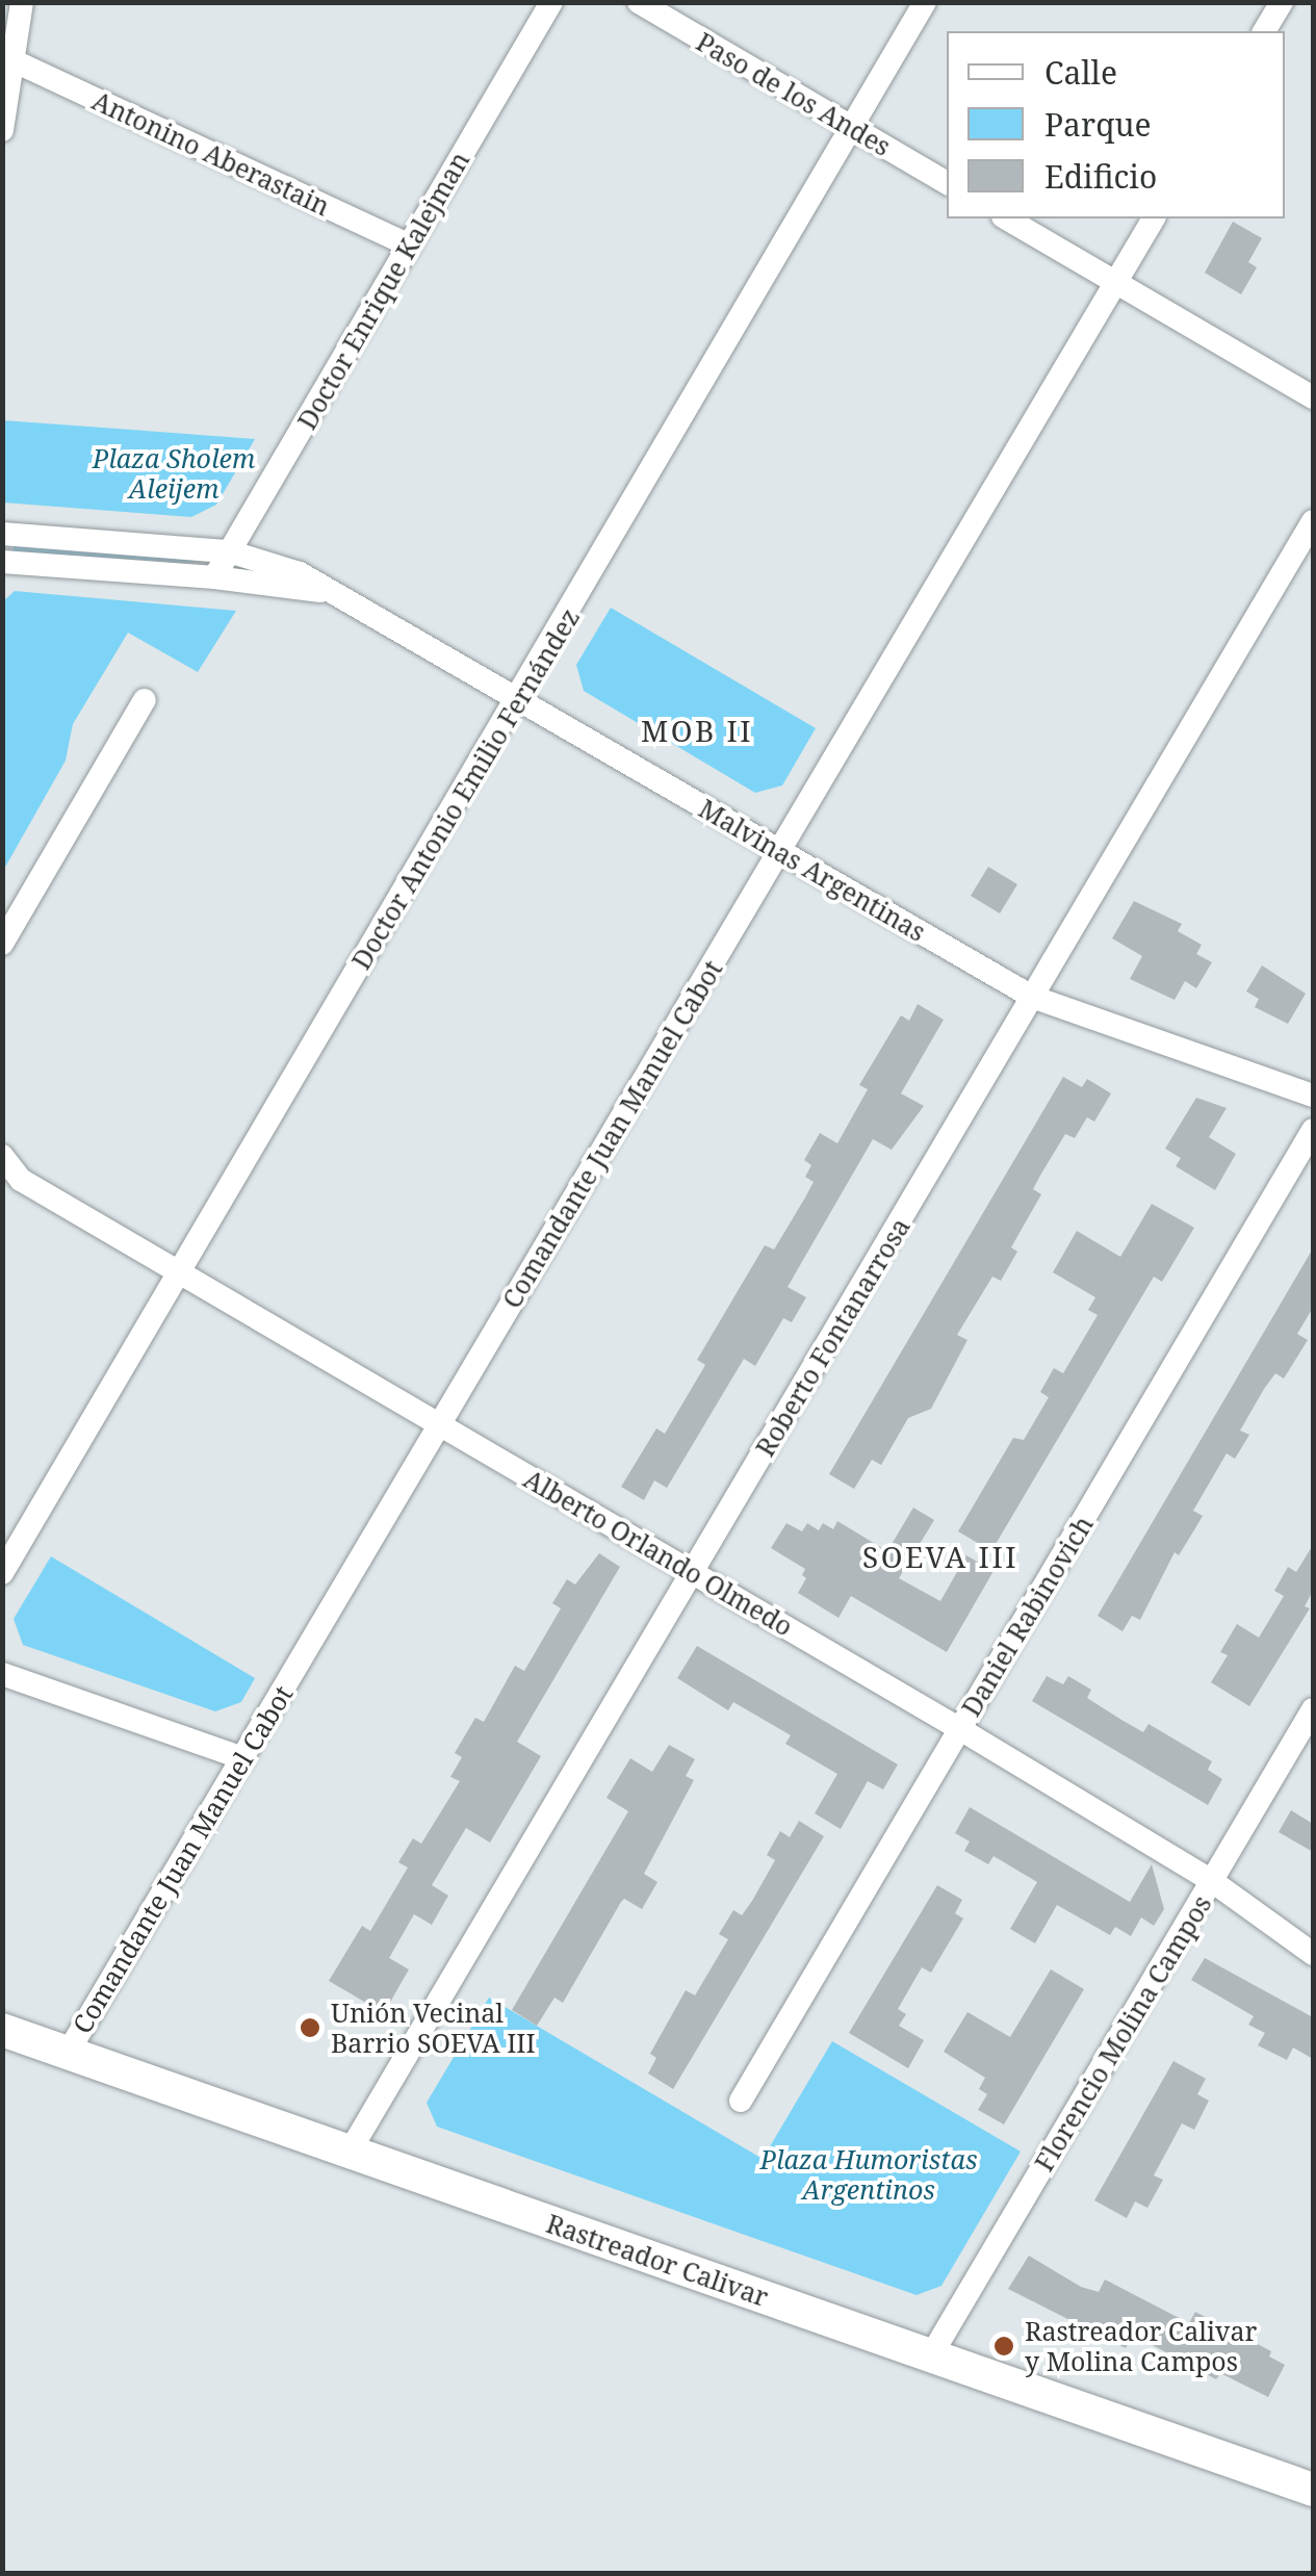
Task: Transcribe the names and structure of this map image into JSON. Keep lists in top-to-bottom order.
{
  "streets": {
    "main road": ["Rastreador Calivar"],
    "street": [
      "Paso de los Andes",
      "Antonino Aberastain",
      "Doctor Enrique Kalejman",
      "Doctor Antonio Emilio Fernández",
      "Malvinas Argentinas",
      "Comandante Juan Manuel Cabot",
      "Roberto Fontanarrosa",
      "Alberto Orlando Olmedo",
      "Daniel Rabinovich",
      "Florencio Molina Campos"
    ]
  },
  "crossings": [
    ["Paso de los Andes", "Doctor Antonio Emilio Fernández"],
    ["Antonino Aberastain", "Doctor Enrique Kalejman"],
    ["Doctor Enrique Kalejman", "Malvinas Argentinas"],
    ["Doctor Antonio Emilio Fernández", "Malvinas Argentinas"],
    ["Doctor Antonio Emilio Fernández", "Alberto Orlando Olmedo"],
    ["Malvinas Argentinas", "Comandante Juan Manuel Cabot"],
    ["Malvinas Argentinas", "Roberto Fontanarrosa"],
    ["Comandante Juan Manuel Cabot", "Alberto Orlando Olmedo"],
    ["Comandante Juan Manuel Cabot", "Rastreador Calivar"],
    ["Roberto Fontanarrosa", "Alberto Orlando Olmedo"],
    ["Roberto Fontanarrosa", "Rastreador Calivar"],
    ["Alberto Orlando Olmedo", "Daniel Rabinovich"],
    ["Alberto Orlando Olmedo", "Florencio Molina Campos"],
    ["Florencio Molina Campos", "Rastreador Calivar"]
  ],
  "districts": ["MOB II", "SOEVA III"],
  "parks": ["Plaza Sholem Aleijem", "Plaza Humoristas Argentinos"],
  "places": ["Unión Vecinal Barrio SOEVA III", "Rastreador Calivar y Molina Campos"],
  "legend": ["Calle", "Parque", "Edificio"]
}
